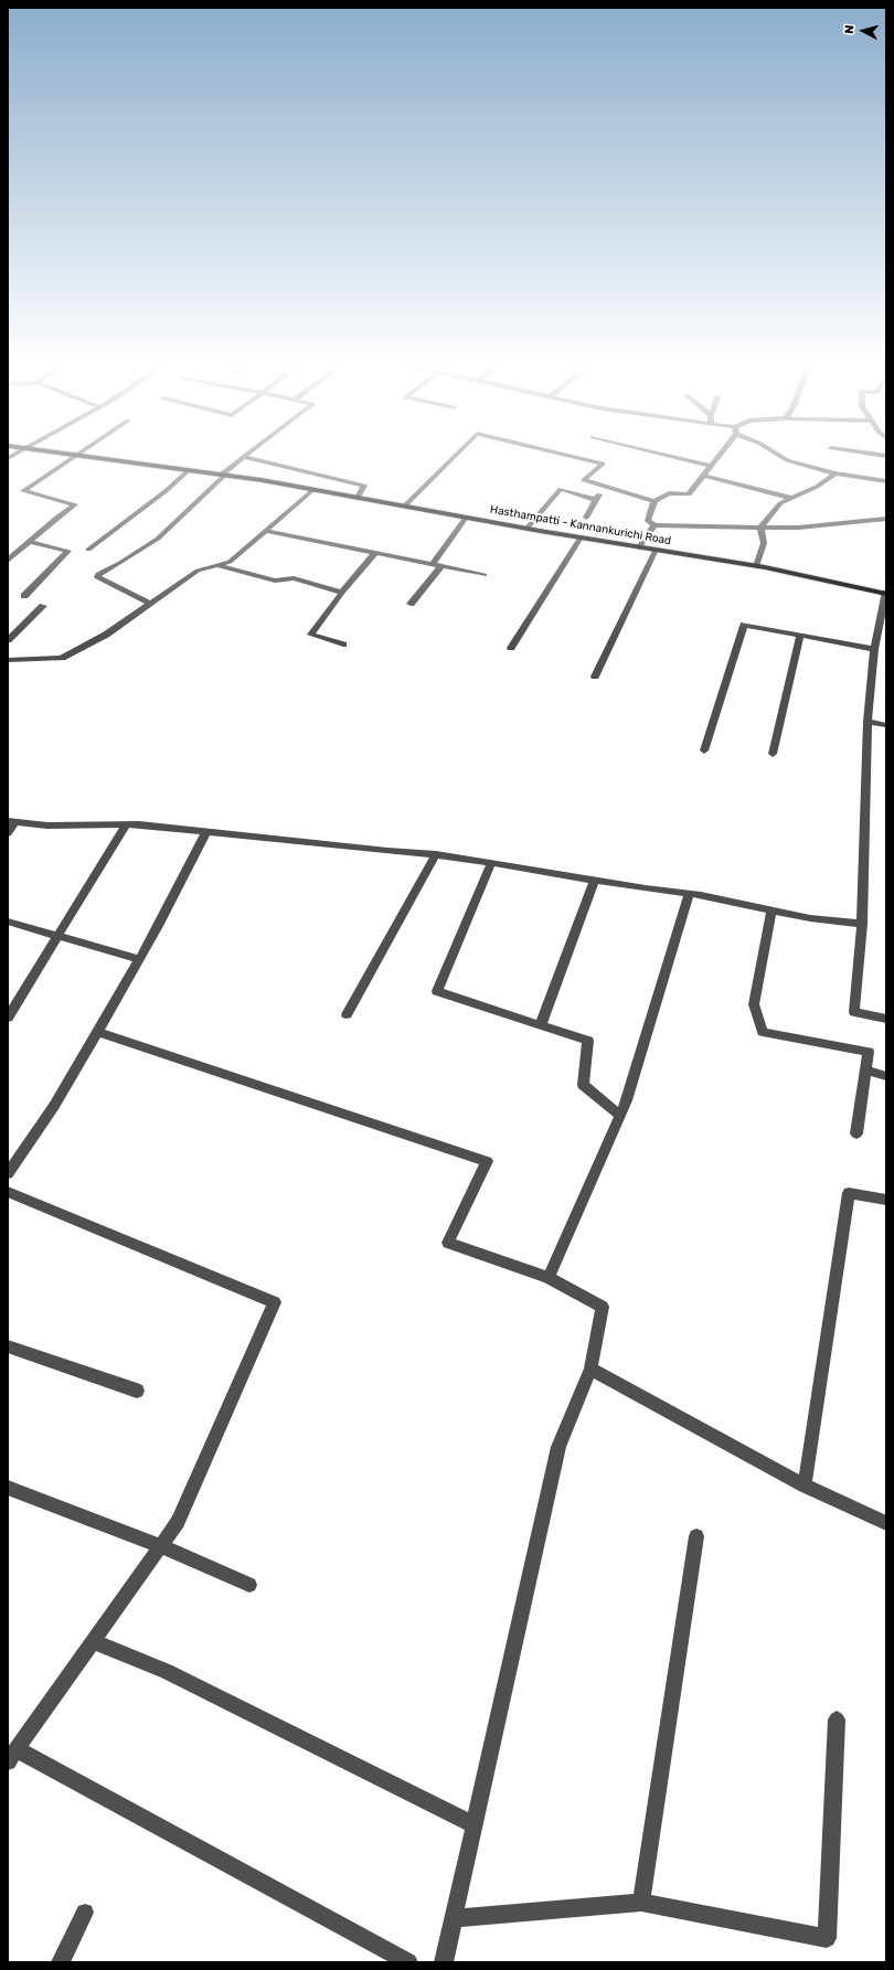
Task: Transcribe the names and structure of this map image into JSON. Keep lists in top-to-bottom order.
{
  "streets": {
    "main road": ["Hasthampatti - Kannankurichi Road"]
  },
  "north": "left"
}
